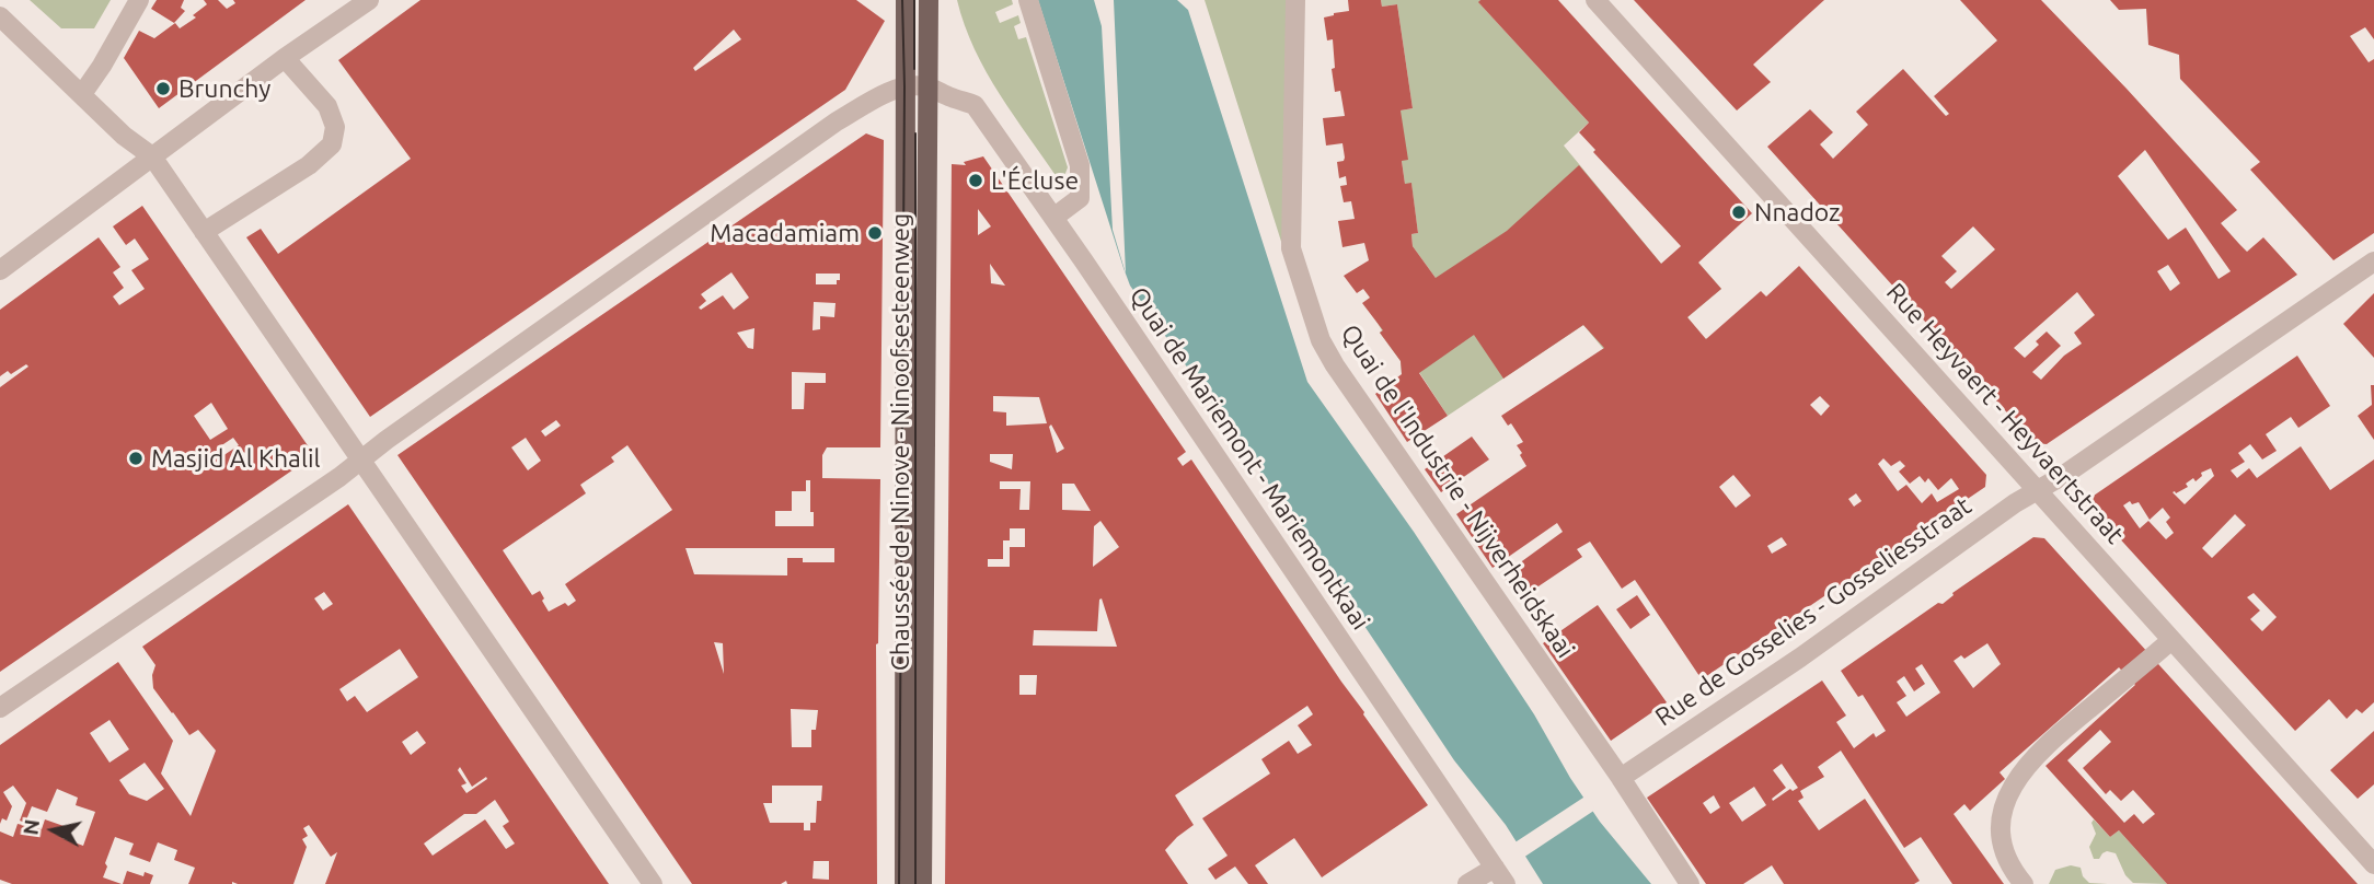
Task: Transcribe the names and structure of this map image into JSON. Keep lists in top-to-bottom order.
{
  "streets": {
    "main road": ["Chaussée de Ninove - Ninoofsesteenweg"],
    "street": [
      "Rue Heyvaert - Heyvaertstraat",
      "Quai de Mariemont - Mariemontkaai",
      "Quai de l'Industrie - Nijverheidskaai",
      "Rue de Gosselies - Gosseliesstraat"
    ]
  },
  "crossings": [
    ["Rue Heyvaert - Heyvaertstraat", "Rue de Gosselies - Gosseliesstraat"],
    ["Chaussée de Ninove - Ninoofsesteenweg", "Quai de Mariemont - Mariemontkaai"],
    ["Quai de l'Industrie - Nijverheidskaai", "Rue de Gosselies - Gosseliesstraat"]
  ],
  "places": [
    "Brunchy",
    "L'Écluse",
    "Nnadoz",
    "Macadamiam",
    "Masjid Al Khalil"
  ],
  "north": "left"
}
